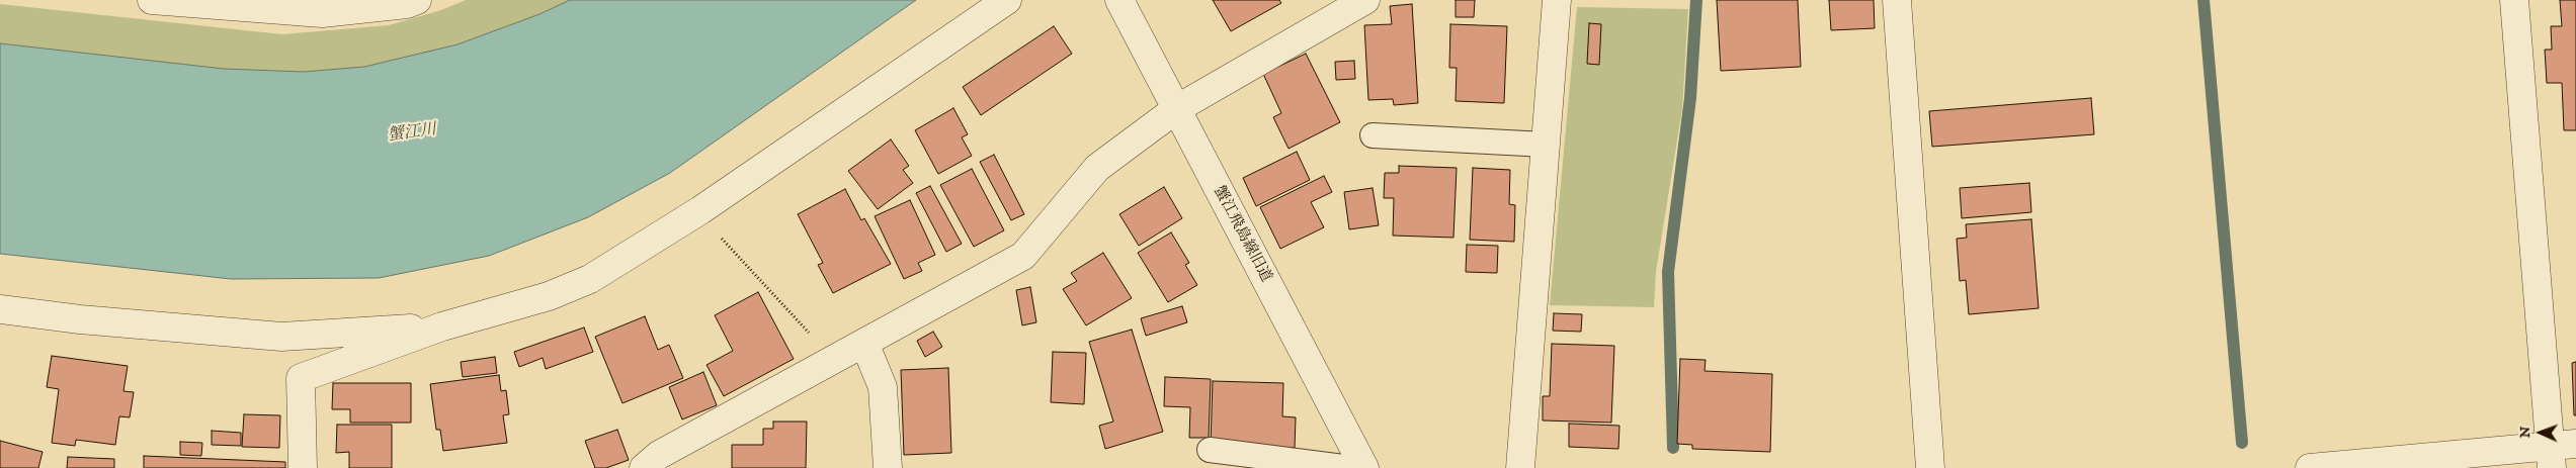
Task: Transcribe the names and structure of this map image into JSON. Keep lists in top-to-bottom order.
{
  "streets": {
    "street": ["蟹江飛島線旧道"]
  },
  "water": ["蟹江川"],
  "north": "left"
}
